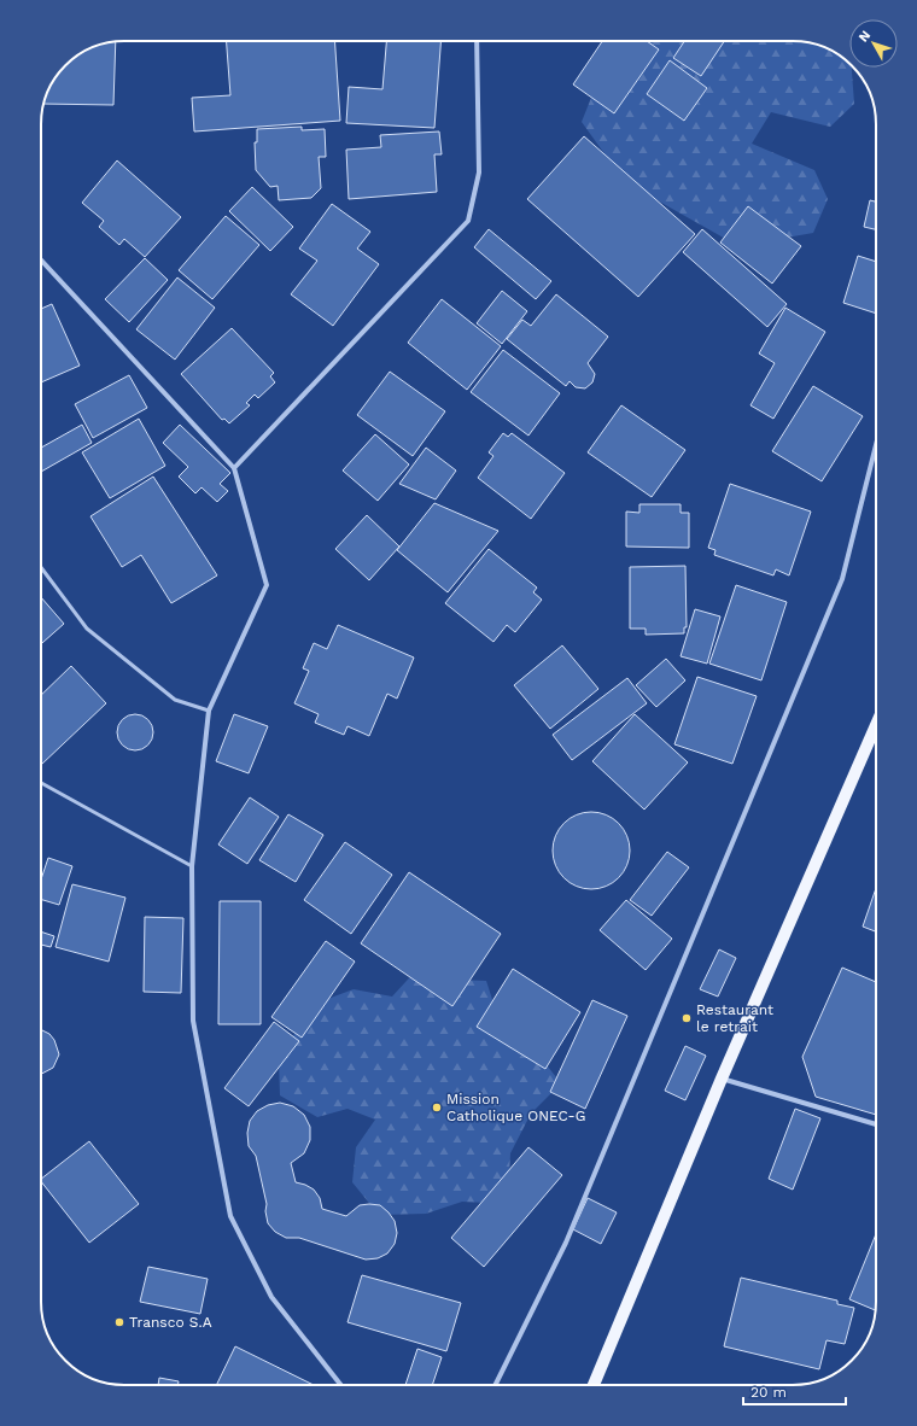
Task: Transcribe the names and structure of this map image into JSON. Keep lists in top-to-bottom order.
{
  "places": ["Restaurant le retrait", "Mission Catholique ONEC-G", "Transco S.A"],
  "scale_bar": "20 m",
  "north": "top left"
}
